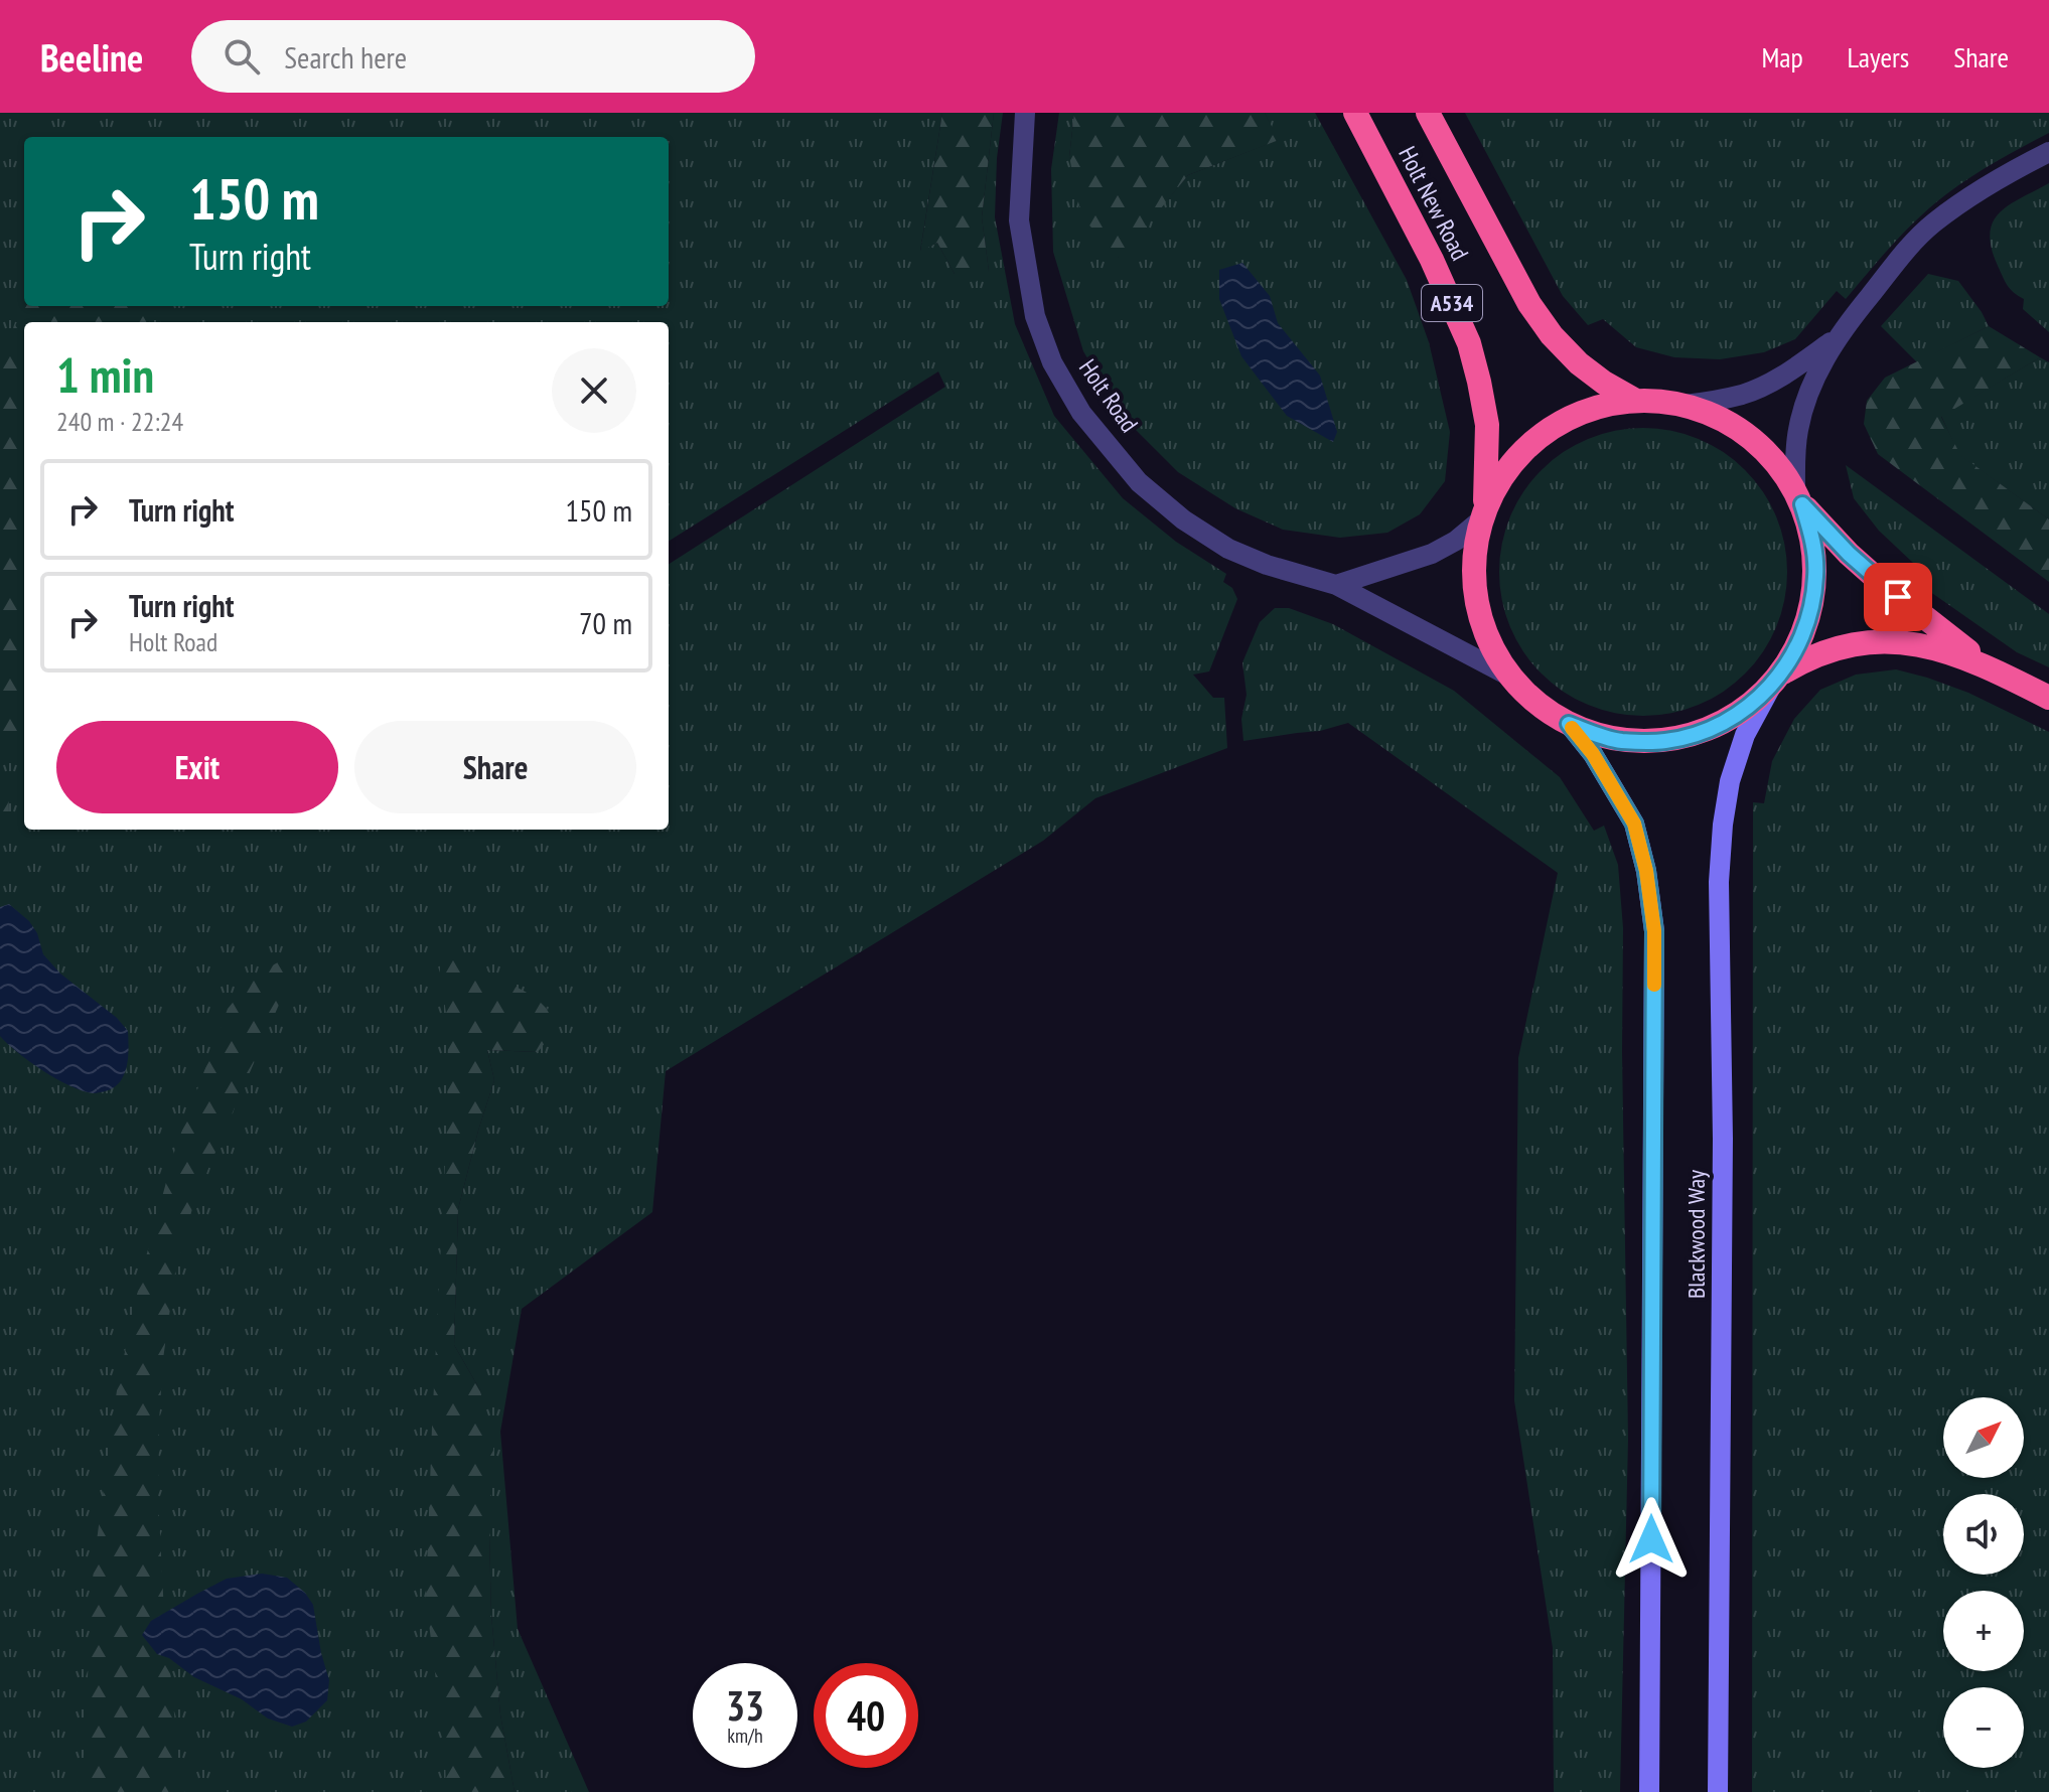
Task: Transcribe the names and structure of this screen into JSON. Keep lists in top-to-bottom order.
{
  "streets": {
    "highway": ["Holt New Road", "A534"],
    "street": ["Holt Road", "Blackwood Way"]
  },
  "crossings": [
    ["Holt New Road", "Holt Road"],
    ["Holt New Road", "Blackwood Way"]
  ],
  "north": "top right",
  "page": {
    "header": "Beeline",
    "search": "Search here",
    "nav": ["Map", "Layers", "Share"],
    "turn": ["150 m", "Turn right"],
    "heading": ["1 min", "240 m · 22:24"],
    "list": [
      {
        "name": "Turn right",
        "value": "150 m"
      },
      {
        "name": "Turn right",
        "note": "Holt Road",
        "value": "70 m"
      }
    ],
    "buttons": ["Exit", "Share"],
    "map_buttons": ["+", "−"],
    "speed": "33 km/h",
    "limit": "40"
  }
}
